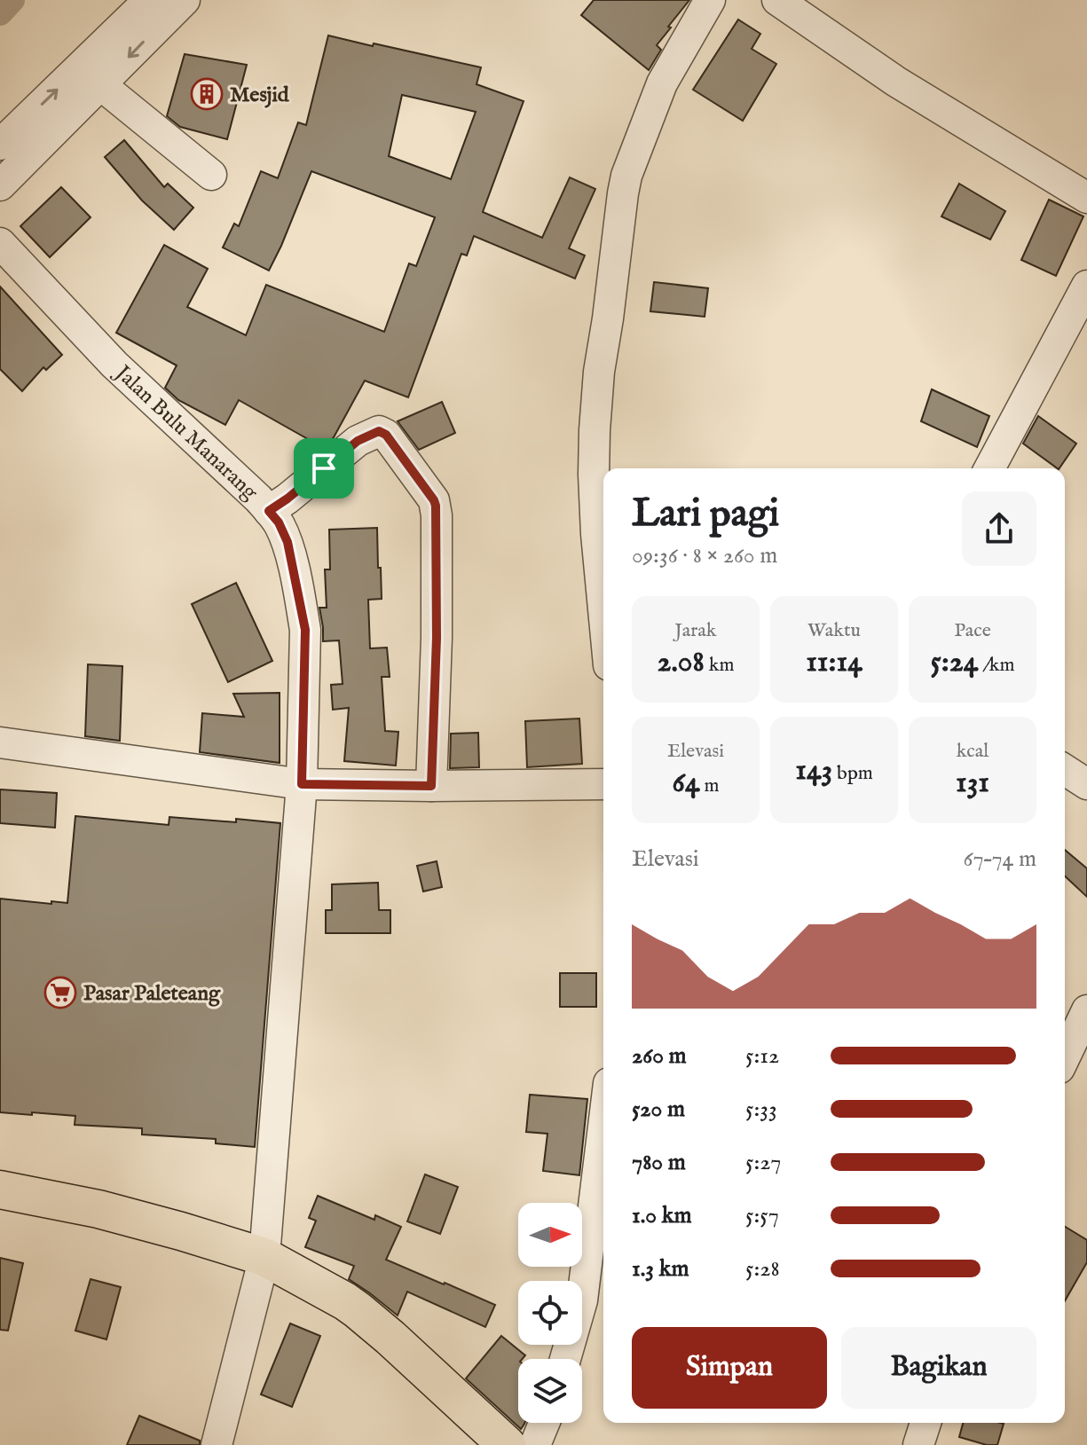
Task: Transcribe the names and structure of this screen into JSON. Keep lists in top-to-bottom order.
{
  "streets": {
    "street": ["Jalan Bulu Manarang"]
  },
  "places": {
    "building": ["Mesjid"],
    "supermarket": ["Pasar Paleteang"]
  },
  "north": "right",
  "page": {
    "heading": ["Lari pagi", "09:36 · 8 × 260 m"],
    "stats": [
      ["Jarak", "2.08 km"],
      ["Waktu", "11:14"],
      ["Pace", "5:24 /km"],
      ["Elevasi", "64 m"],
      ["143 bpm"],
      ["kcal", "131"]
    ],
    "chart": ["Elevasi", "67–74 m"],
    "list": [
      {
        "name": "260 m",
        "note": "5:12"
      },
      {
        "name": "520 m",
        "note": "5:33"
      },
      {
        "name": "780 m",
        "note": "5:27"
      },
      {
        "name": "1.0 km",
        "note": "5:57"
      },
      {
        "name": "1.3 km",
        "note": "5:28"
      }
    ],
    "buttons": ["Simpan", "Bagikan"]
  }
}
